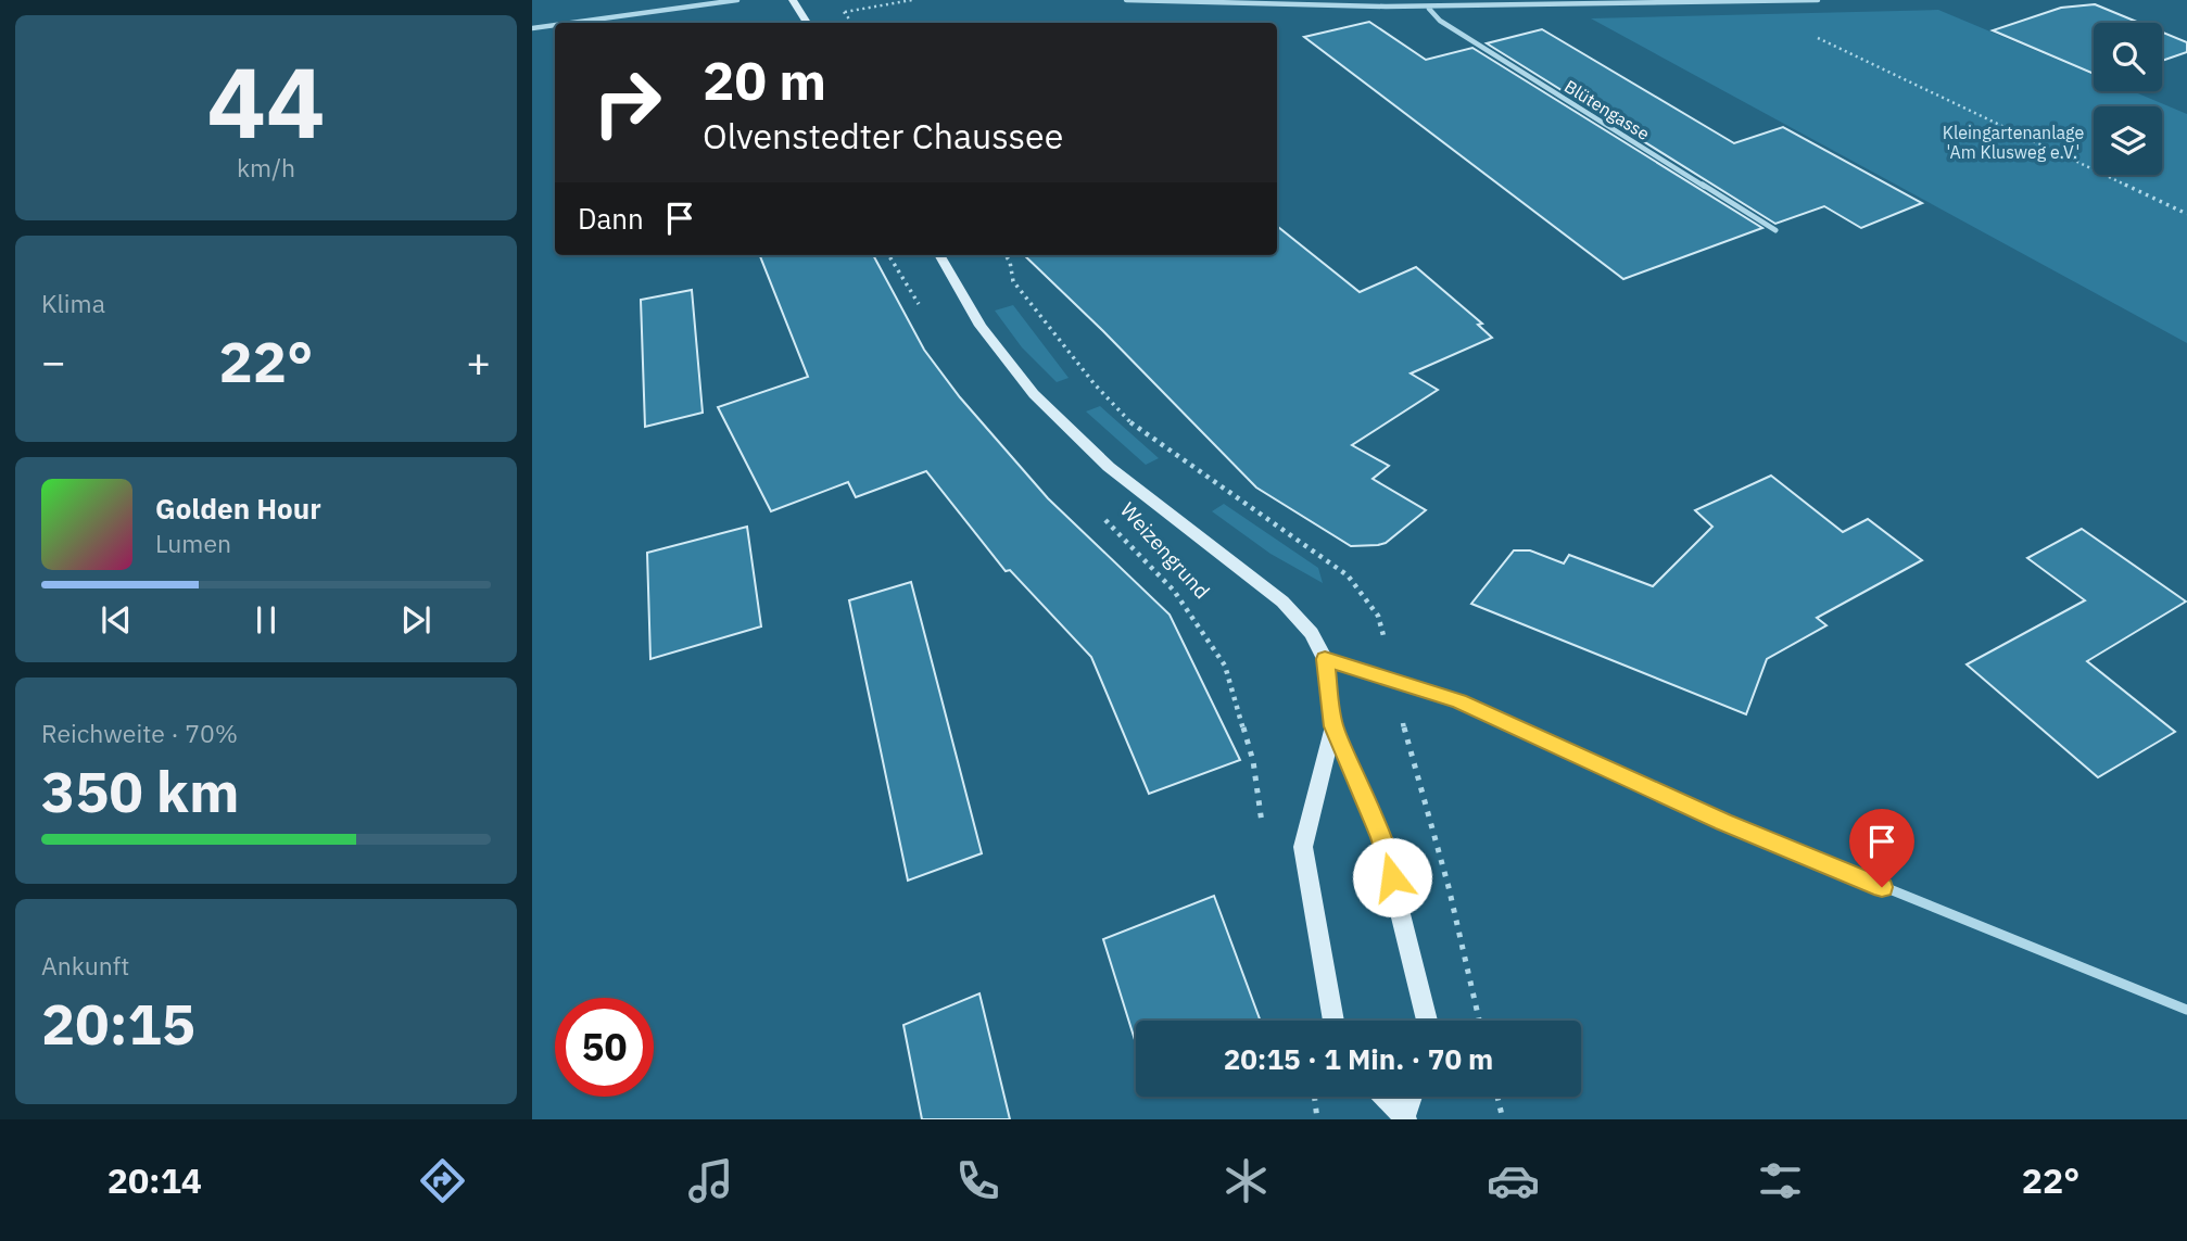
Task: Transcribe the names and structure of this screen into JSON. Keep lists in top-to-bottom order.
{
  "streets": {
    "main road": ["Weizengrund"],
    "street": ["Blütengasse"]
  },
  "parks": ["Kleingartenanlage 'Am Klusweg e.V.'"],
  "page": {
    "tile": [
      ["44", "km/h"],
      "Klima",
      ["Reichweite · 70%", "350 km"],
      ["Ankunft", "20:15"]
    ],
    "turn": ["20 m", "Olvenstedter Chaussee"],
    "then": "Dann",
    "heat": ["−", "22°", "+"],
    "song": ["Golden Hour", "Lumen"],
    "limit": "50",
    "trip": "20:15 · 1 Min. · 70 m",
    "tabs": ["20:14", "22°"]
  }
}
